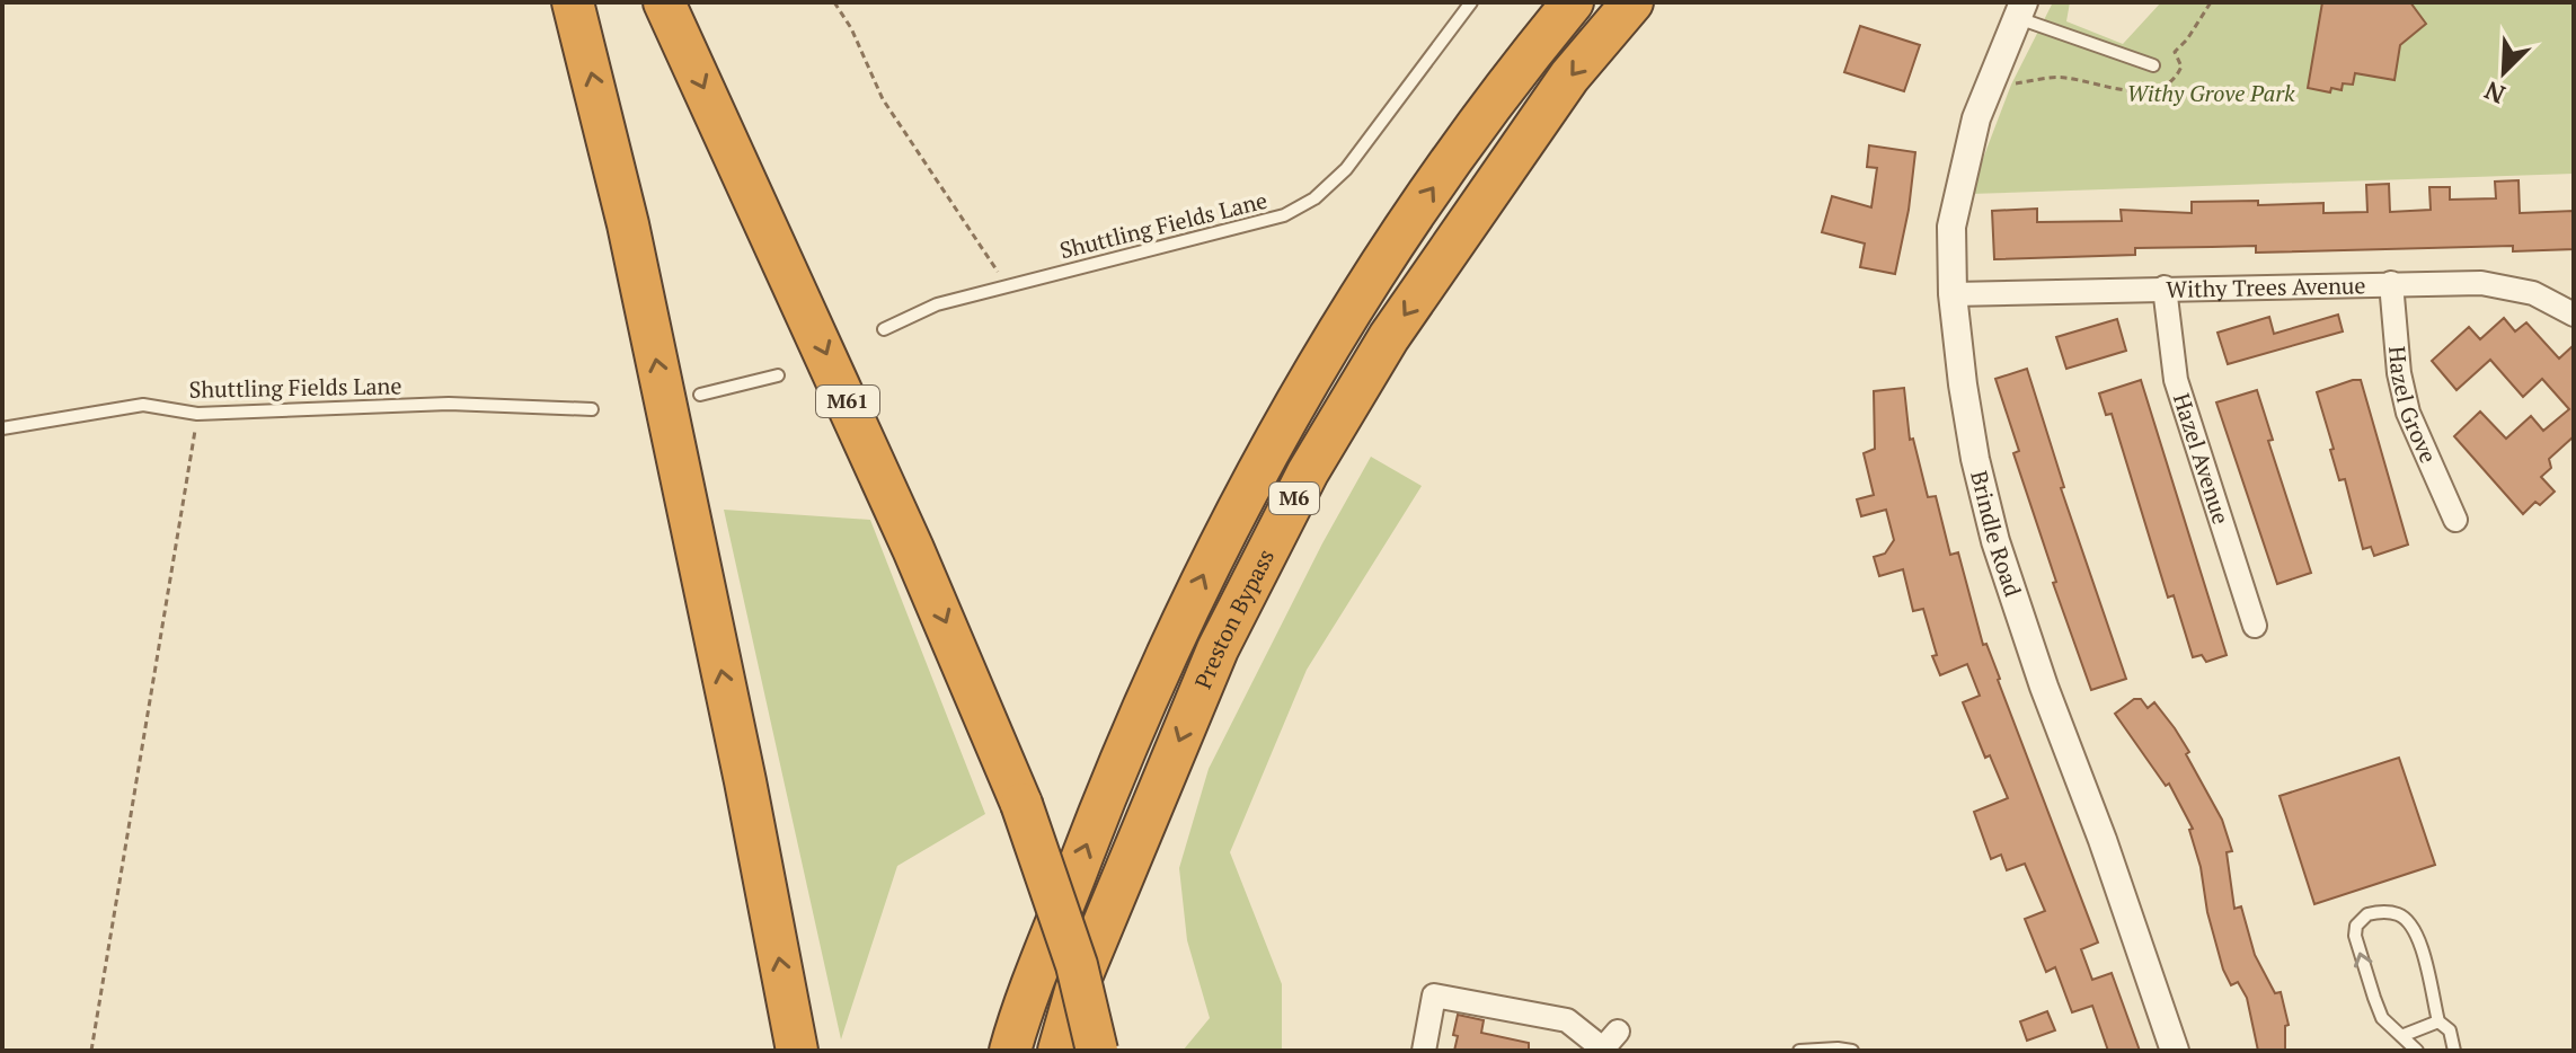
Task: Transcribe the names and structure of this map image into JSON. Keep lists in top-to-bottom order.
{
  "streets": {
    "highway": ["M61", "M6", "Preston Bypass"],
    "street": [
      "Withy Trees Avenue",
      "Hazel Grove",
      "Hazel Avenue",
      "Brindle Road"
    ],
    "lane": ["Shuttling Fields Lane"]
  },
  "crossings": [
    ["Withy Trees Avenue", "Hazel Grove"],
    ["Withy Trees Avenue", "Hazel Avenue"],
    ["Withy Trees Avenue", "Brindle Road"]
  ],
  "parks": ["Withy Grove Park"],
  "north": "bottom left"
}
